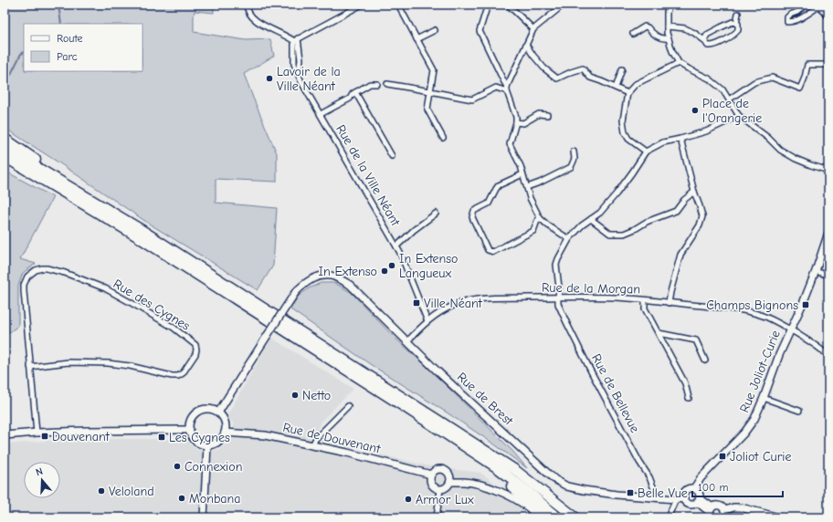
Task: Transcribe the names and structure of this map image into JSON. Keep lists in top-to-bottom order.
{
  "streets": {
    "main road": ["Rue Joliot-Curie", "Rue de Brest", "Rue de Douvenant"],
    "street": [
      "Rue de la Ville Néant",
      "Rue de la Morgan",
      "Rue des Cygnes",
      "Rue de Bellevue"
    ]
  },
  "crossings": [
    ["Rue de la Ville Néant", "Rue de la Morgan"],
    ["Rue de la Morgan", "Rue Joliot-Curie"],
    ["Rue de la Morgan", "Rue de Bellevue"],
    ["Rue de la Morgan", "Rue de Brest"],
    ["Rue Joliot-Curie", "Rue de Brest"],
    ["Rue de Bellevue", "Rue de Brest"],
    ["Rue de Brest", "Rue de Douvenant"]
  ],
  "places": {
    "other": [
      "Lavoir de la Ville Néant",
      "Place de l'Orangerie",
      "In Extenso Langueux",
      "In Extenso",
      "Netto",
      "Connexion",
      "Veloland",
      "Monbana",
      "Armor Lux"
    ],
    "transit": [
      "Ville Néant",
      "Champs Bignons",
      "Douvenant",
      "Les Cygnes",
      "Joliot Curie",
      "Belle Vue"
    ]
  },
  "legend": ["Route", "Parc"],
  "scale_bar": "100 m",
  "north": "top"
}
